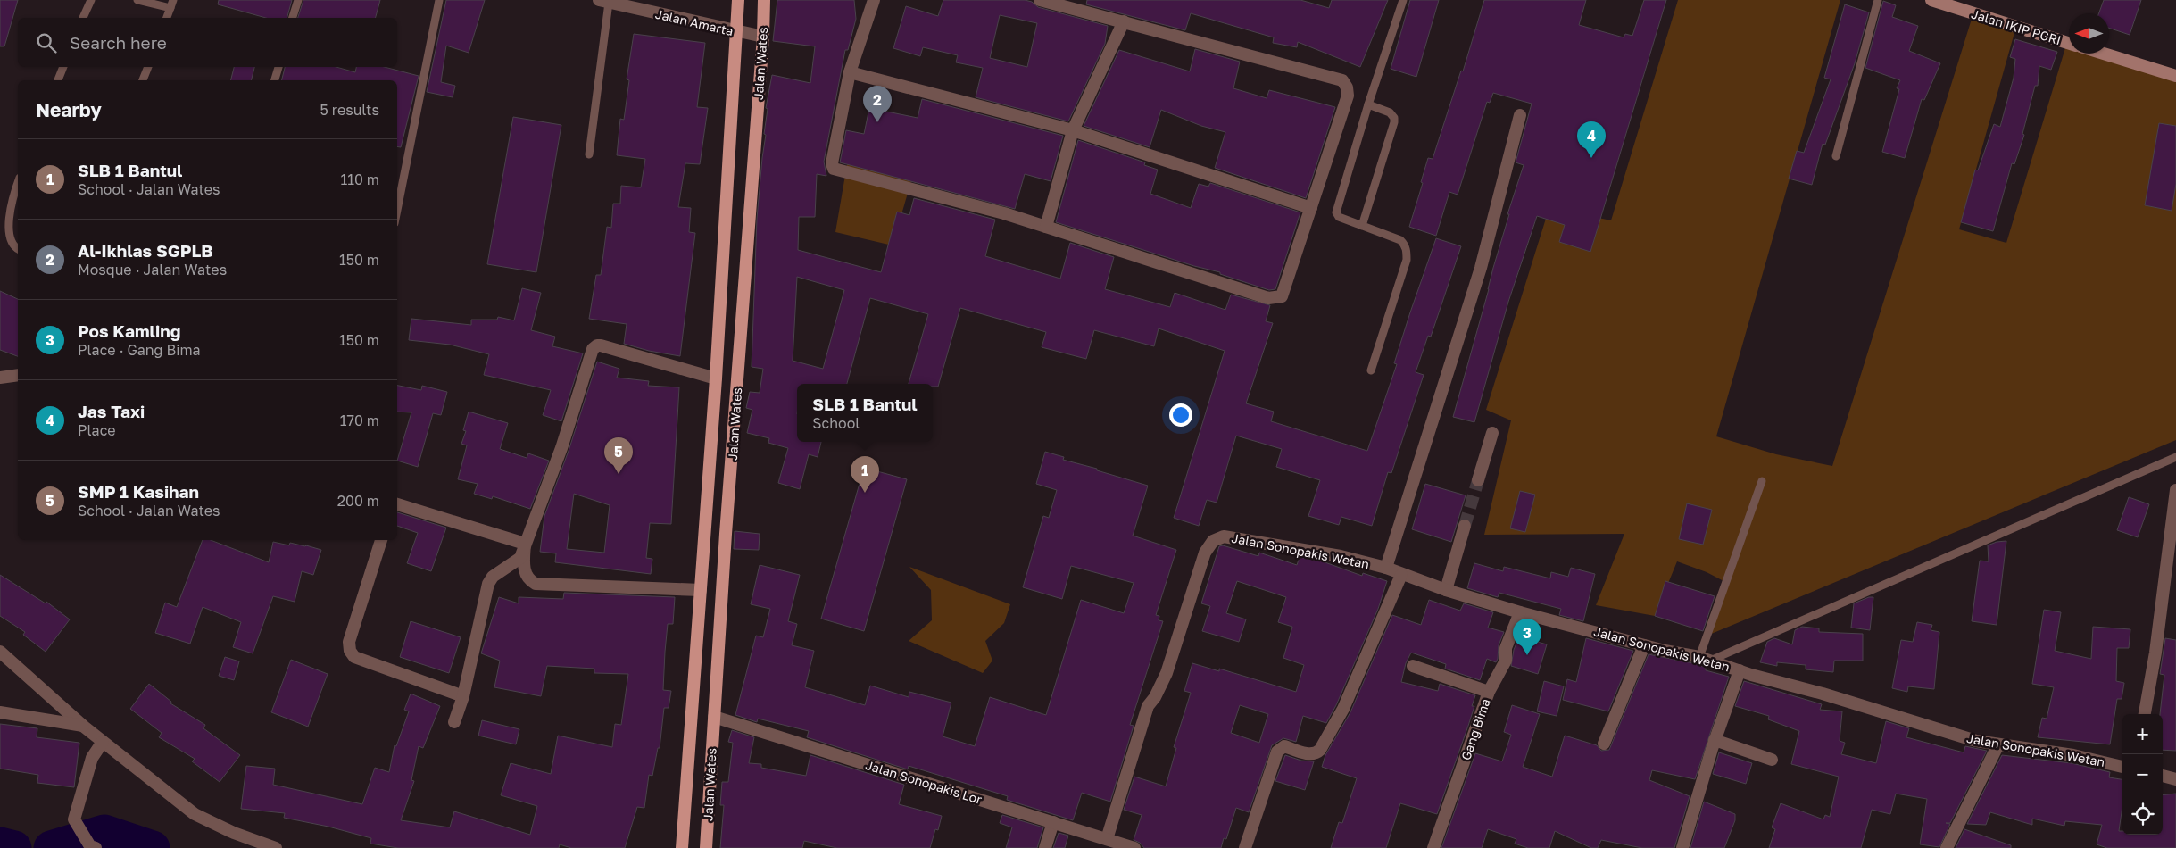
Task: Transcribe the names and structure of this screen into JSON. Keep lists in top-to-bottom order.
{
  "streets": {
    "main road": ["Jalan IKIP PGRI", "Jalan Wates"],
    "street": [
      "Jalan Amarta",
      "Jalan Sonopakis Wetan",
      "Gang Bima",
      "Jalan Sonopakis Lor"
    ]
  },
  "crossings": [
    ["Jalan Amarta", "Jalan Wates"],
    ["Jalan Wates", "Jalan Sonopakis Lor"],
    ["Jalan Sonopakis Wetan", "Gang Bima"],
    ["Jalan Sonopakis Wetan", "Jalan Sonopakis Lor"]
  ],
  "north": "left",
  "page": {
    "search": "Search here",
    "heading": ["Nearby", "5 results"],
    "pins": [
      "2",
      "4",
      "5",
      "1",
      "3"
    ],
    "list": [
      {
        "mark": "1",
        "name": "SLB 1 Bantul",
        "note": "School · Jalan Wates",
        "value": "110 m"
      },
      {
        "mark": "2",
        "name": "Al-Ikhlas SGPLB",
        "note": "Mosque · Jalan Wates",
        "value": "150 m"
      },
      {
        "mark": "3",
        "name": "Pos Kamling",
        "note": "Place · Gang Bima",
        "value": "150 m"
      },
      {
        "mark": "4",
        "name": "Jas Taxi",
        "note": "Place",
        "value": "170 m"
      },
      {
        "mark": "5",
        "name": "SMP 1 Kasihan",
        "note": "School · Jalan Wates",
        "value": "200 m"
      }
    ],
    "popup": ["SLB 1 Bantul", "School"],
    "map_buttons": ["+", "−"]
  }
}
